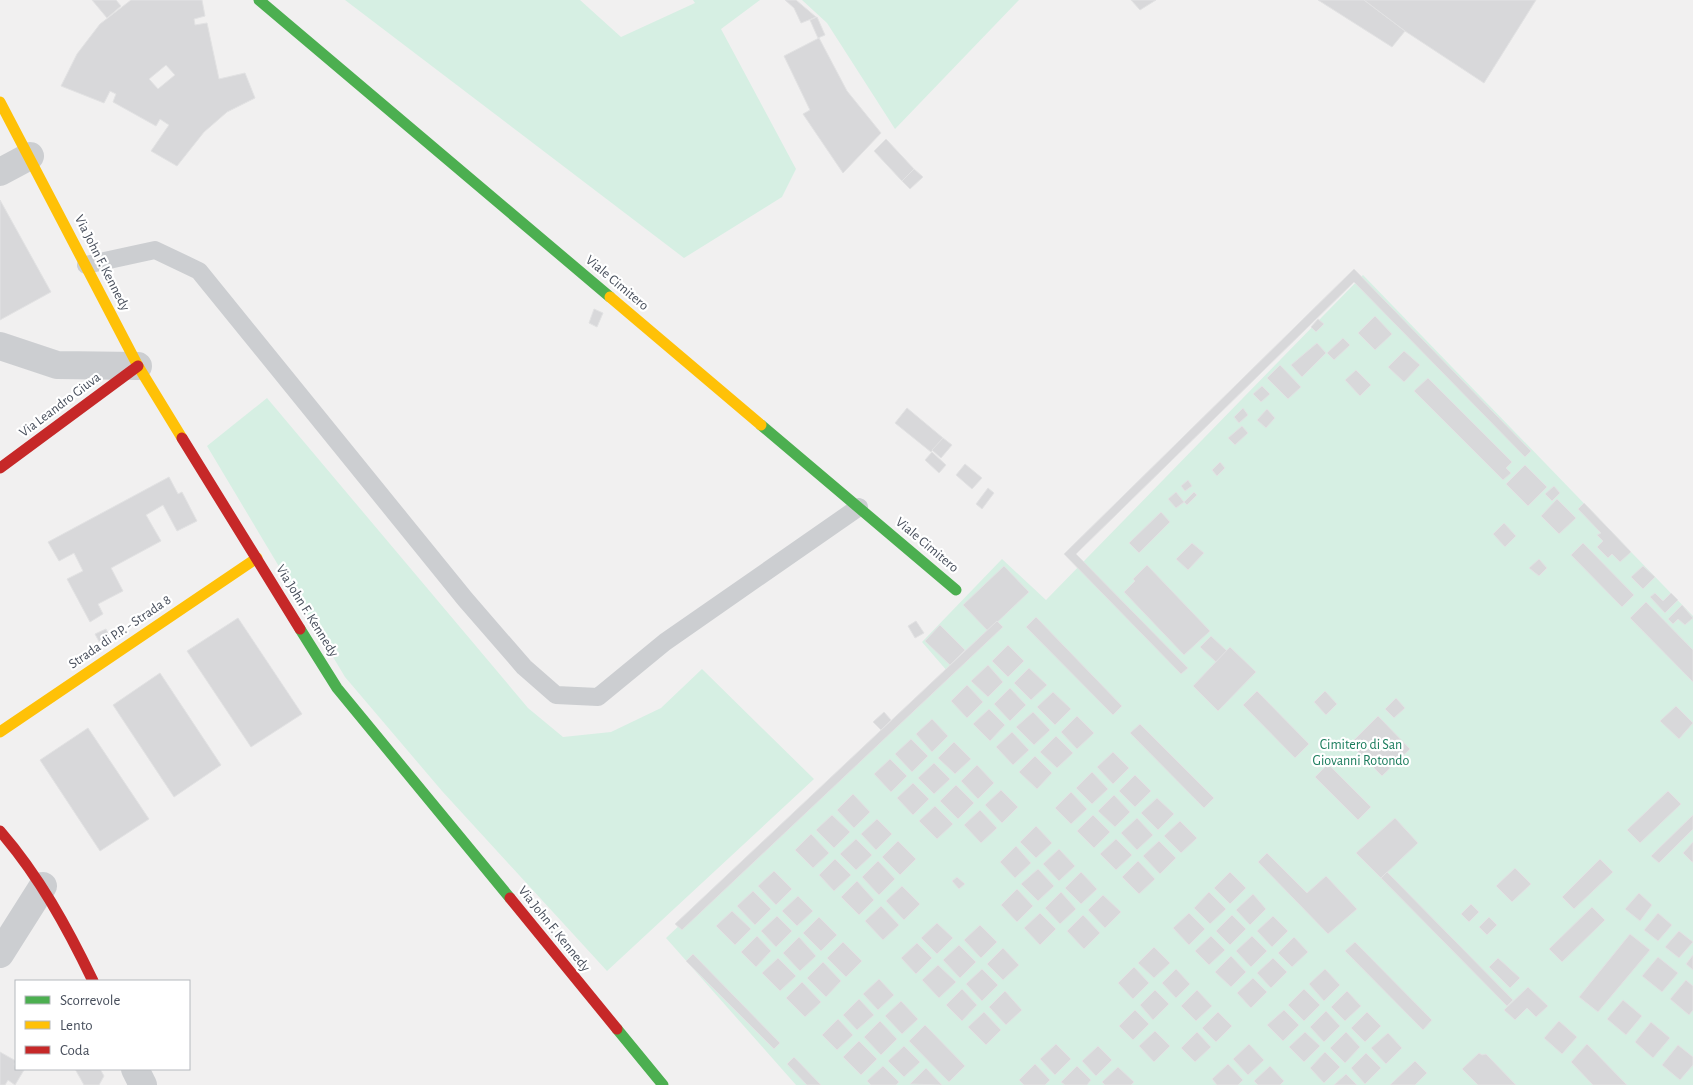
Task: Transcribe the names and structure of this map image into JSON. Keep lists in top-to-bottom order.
{
  "streets": {
    "street": [
      "Via John F. Kennedy",
      "Viale Cimitero",
      "Via Leandro Giuva",
      "Strada di P.P. - Strada 8"
    ]
  },
  "crossings": [
    ["Via John F. Kennedy", "Via Leandro Giuva"],
    ["Via John F. Kennedy", "Strada di P.P. - Strada 8"]
  ],
  "parks": ["Cimitero di San Giovanni Rotondo"],
  "legend": ["Scorrevole", "Lento", "Coda"]
}
